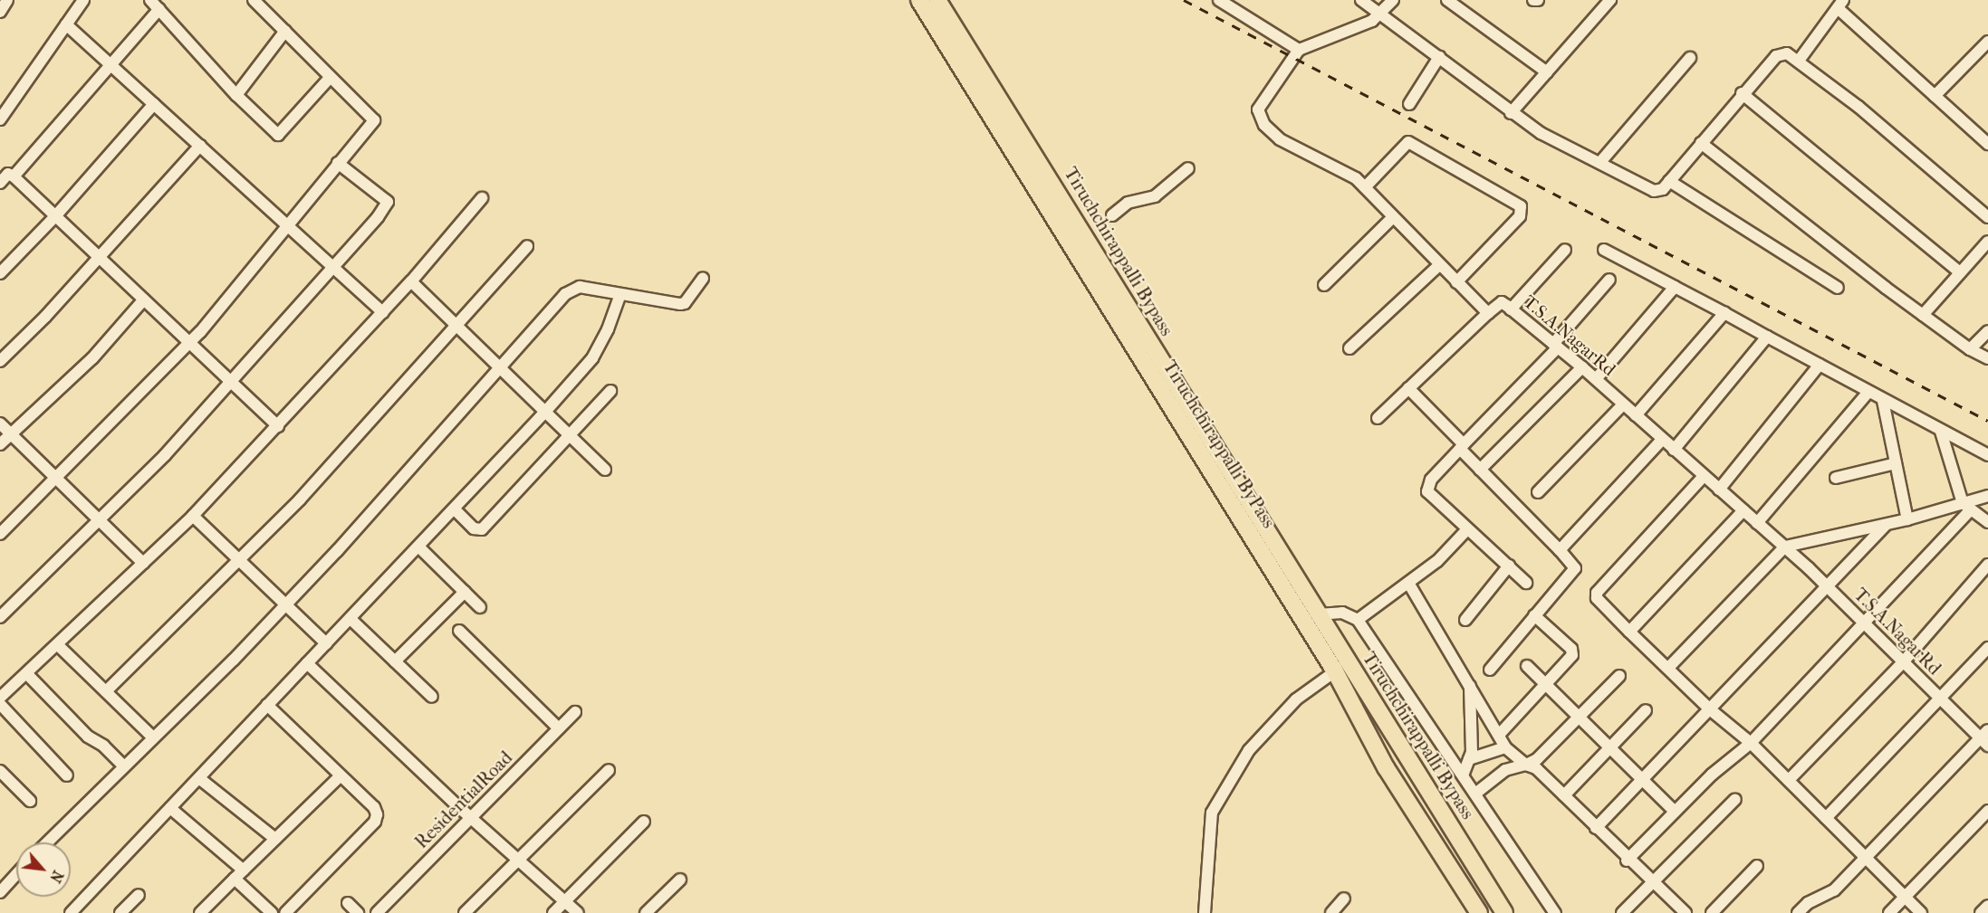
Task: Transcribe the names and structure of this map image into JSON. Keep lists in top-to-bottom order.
{
  "streets": {
    "highway": ["Tiruchchirappalli Bypass", "Tiruchchirappalli ByPass"],
    "street": ["T.S.A.NagarRd", "ResidentialRoad"]
  },
  "crossings": [
    ["Tiruchchirappalli Bypass", "Tiruchchirappalli ByPass"]
  ],
  "north": "bottom right"
}
